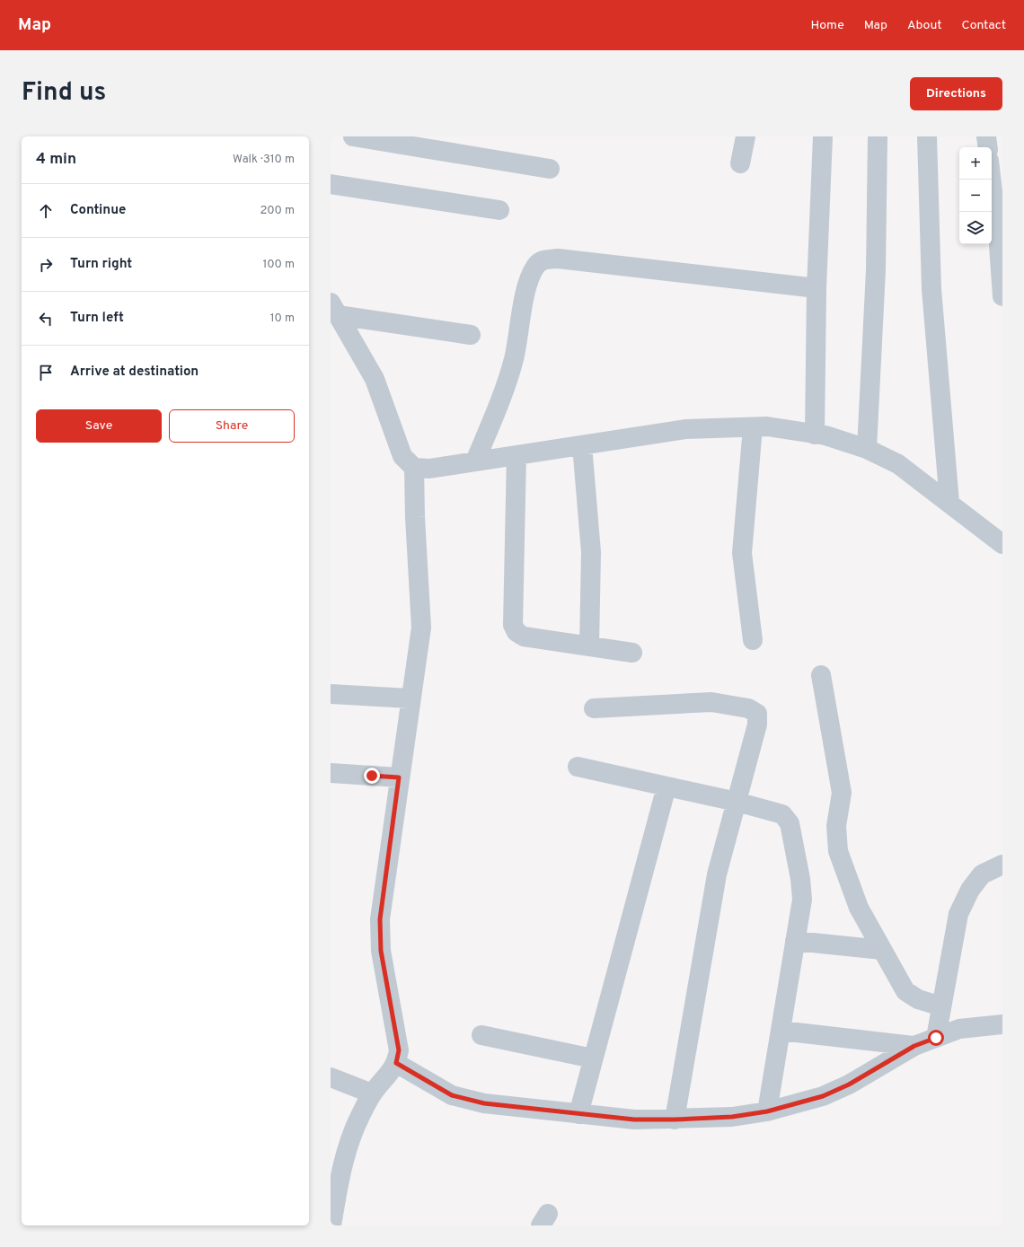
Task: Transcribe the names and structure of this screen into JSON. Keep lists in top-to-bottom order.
{
  "page": {
    "header": "Map",
    "nav": [
      "Home",
      "Map",
      "About",
      "Contact"
    ],
    "title": "Find us",
    "buttons": [
      "Directions",
      ["Save", "Share"]
    ],
    "heading": ["4 min", "Walk · 310 m"],
    "map_buttons": ["+", "−"],
    "list": [
      ["Continue", "200 m"],
      ["Turn right", "100 m"],
      ["Turn left", "10 m"],
      "Arrive at destination"
    ]
  }
}
